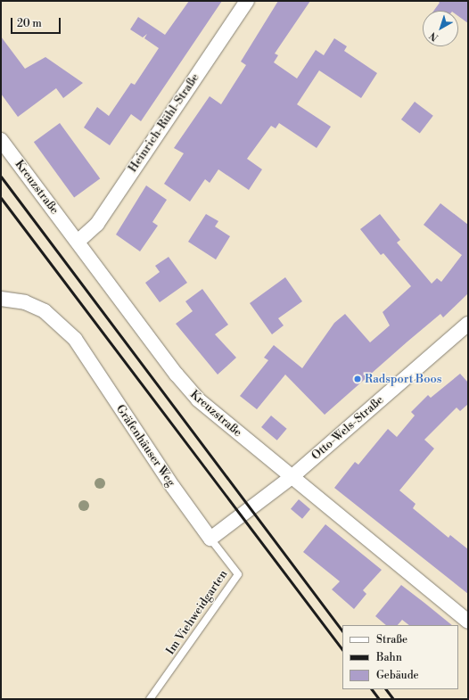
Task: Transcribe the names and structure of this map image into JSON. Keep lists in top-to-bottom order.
{
  "streets": {
    "street": [
      "Heinrich-Rühl-Straße",
      "Kreuzstraße",
      "Otto-Wels-Straße",
      "Gräfenhäuser Weg"
    ],
    "lane": ["Im Viehweidgarten"]
  },
  "crossings": [
    ["Heinrich-Rühl-Straße", "Kreuzstraße"],
    ["Kreuzstraße", "Otto-Wels-Straße"],
    ["Gräfenhäuser Weg", "Im Viehweidgarten"]
  ],
  "places": ["Radsport Boos"],
  "legend": ["Straße", "Bahn", "Gebäude"],
  "scale_bar": "20 m",
  "north": "bottom left"
}
